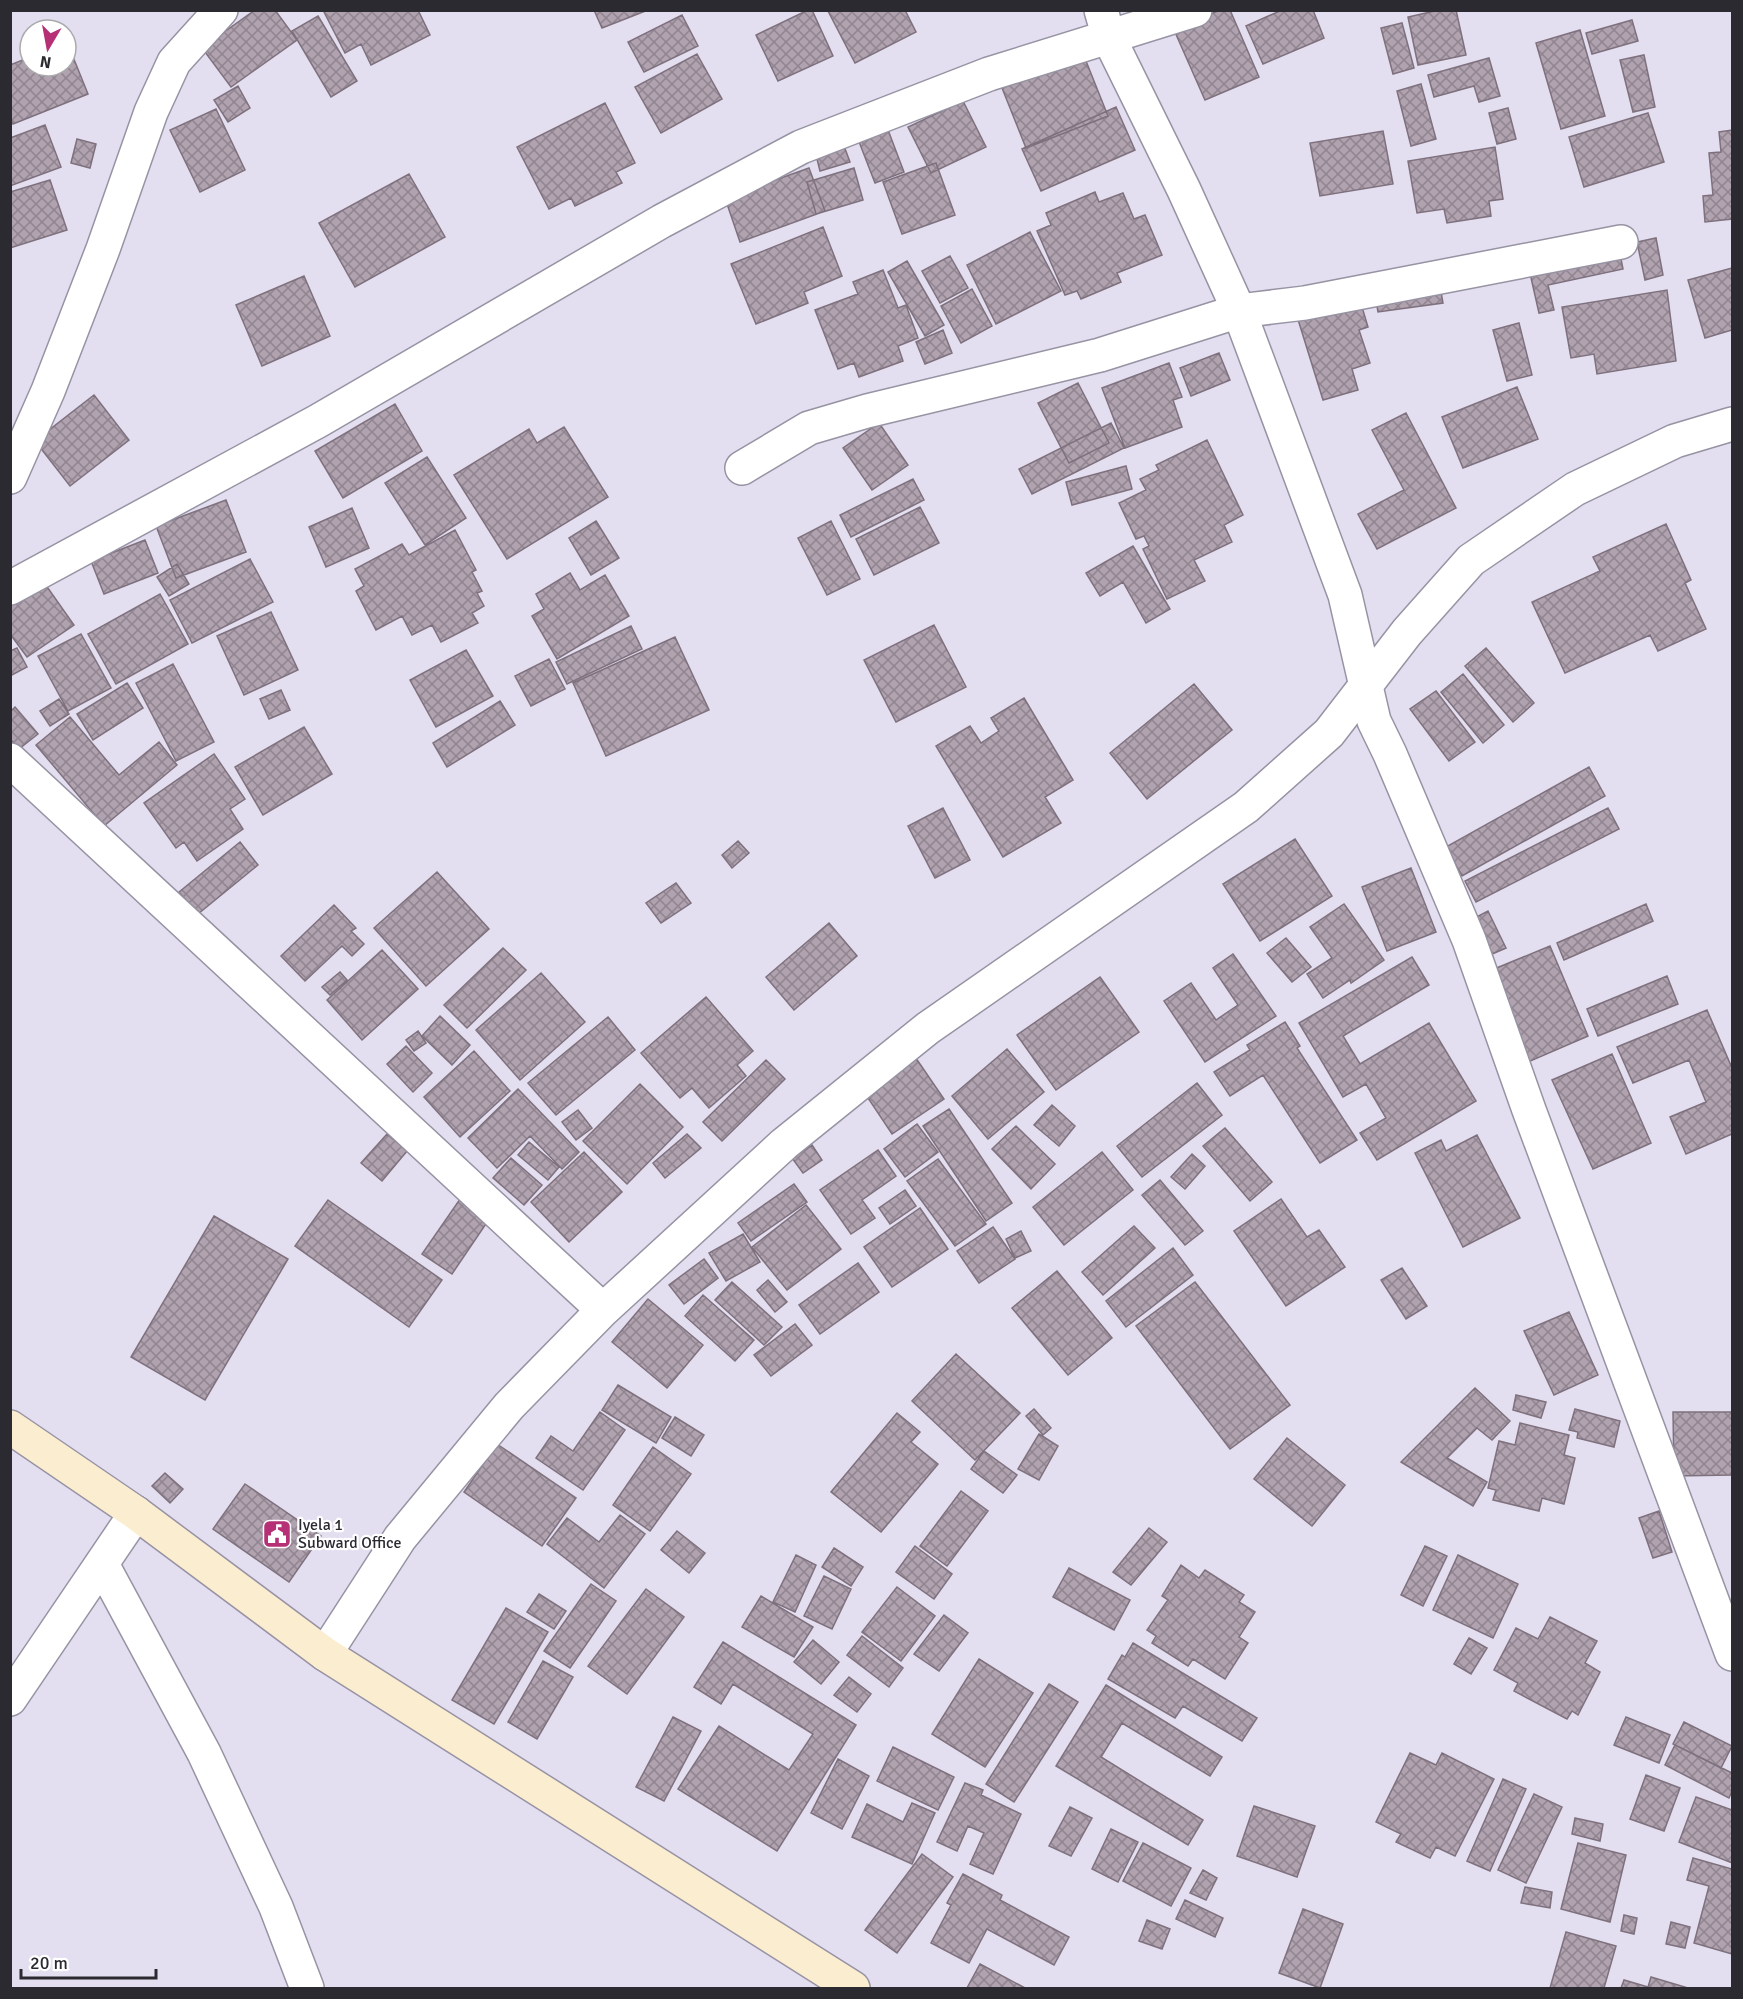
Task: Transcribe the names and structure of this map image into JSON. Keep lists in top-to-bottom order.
{
  "places": {
    "public building": ["Iyela 1 Subward Office"]
  },
  "scale_bar": "20 m",
  "north": "bottom"
}
